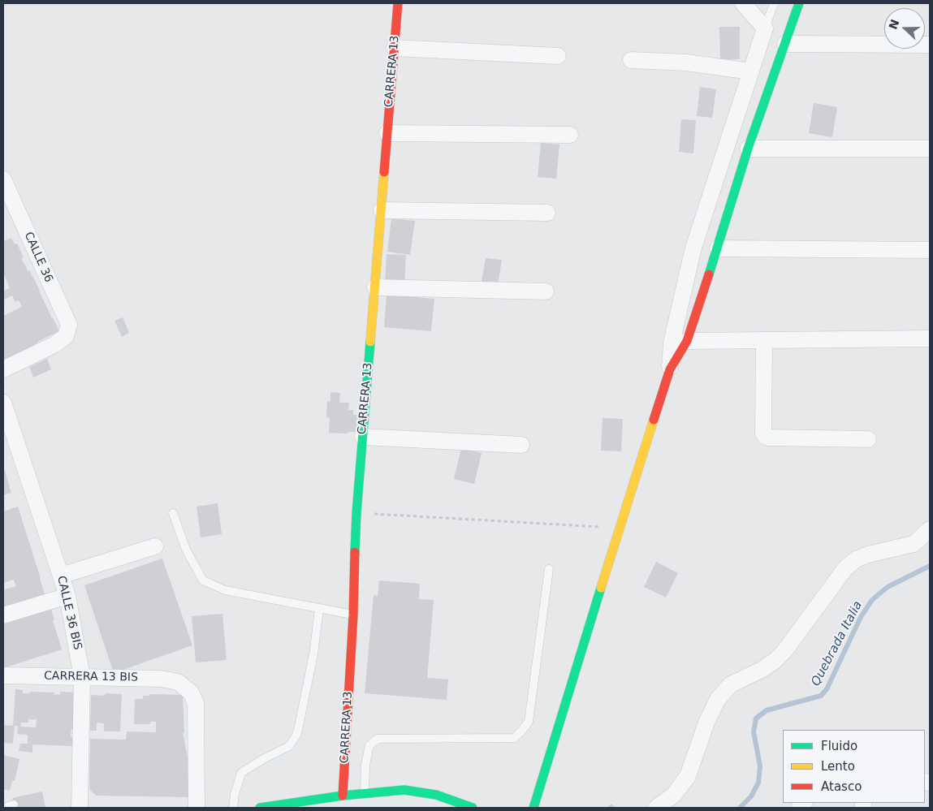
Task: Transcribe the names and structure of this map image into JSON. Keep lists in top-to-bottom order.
{
  "streets": {
    "street": [
      "CARRERA 13",
      "CALLE 36",
      "CALLE 36 BIS",
      "CARRERA 13 BIS"
    ]
  },
  "crossings": [
    ["CALLE 36 BIS", "CARRERA 13 BIS"]
  ],
  "water": ["Quebrada Italia"],
  "legend": ["Fluido", "Lento", "Atasco"],
  "north": "left"
}
